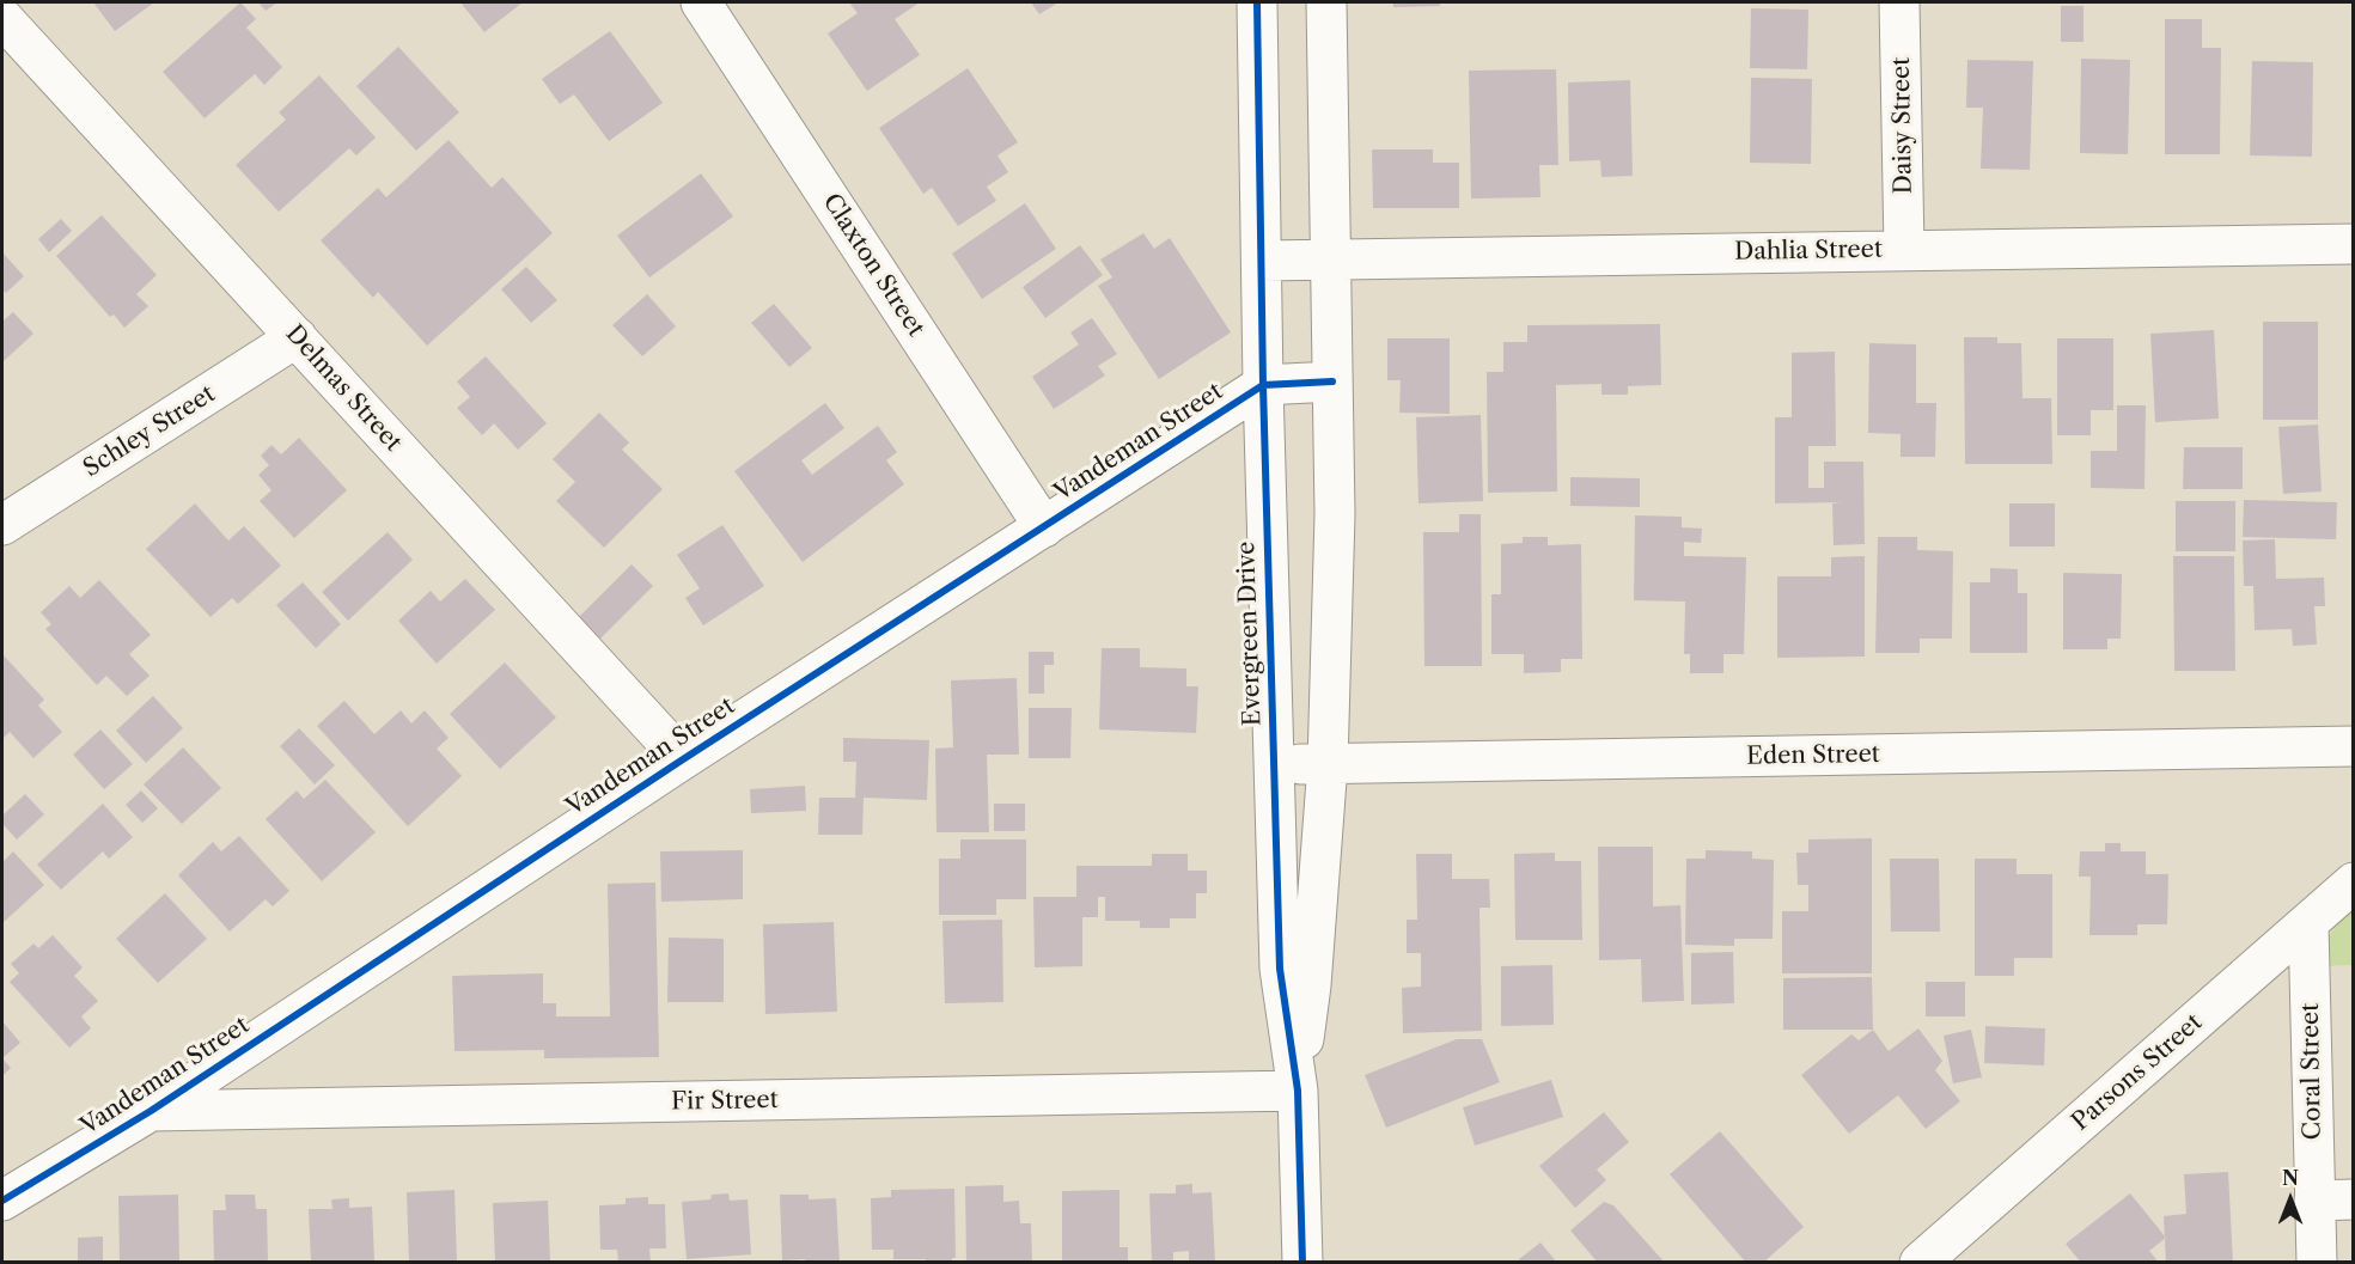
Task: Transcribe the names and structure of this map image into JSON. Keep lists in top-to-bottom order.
{
  "streets": {
    "street": [
      "Daisy Street",
      "Dahlia Street",
      "Claxton Street",
      "Delmas Street",
      "Schley Street",
      "Vandeman Street",
      "Evergreen Drive",
      "Eden Street",
      "Coral Street",
      "Parsons Street",
      "Fir Street"
    ]
  },
  "crossings": [
    ["Daisy Street", "Dahlia Street"],
    ["Dahlia Street", "Evergreen Drive"],
    ["Claxton Street", "Vandeman Street"],
    ["Delmas Street", "Schley Street"],
    ["Delmas Street", "Vandeman Street"],
    ["Vandeman Street", "Evergreen Drive"],
    ["Vandeman Street", "Fir Street"],
    ["Evergreen Drive", "Eden Street"],
    ["Evergreen Drive", "Fir Street"],
    ["Coral Street", "Parsons Street"]
  ],
  "north": "top"
}
